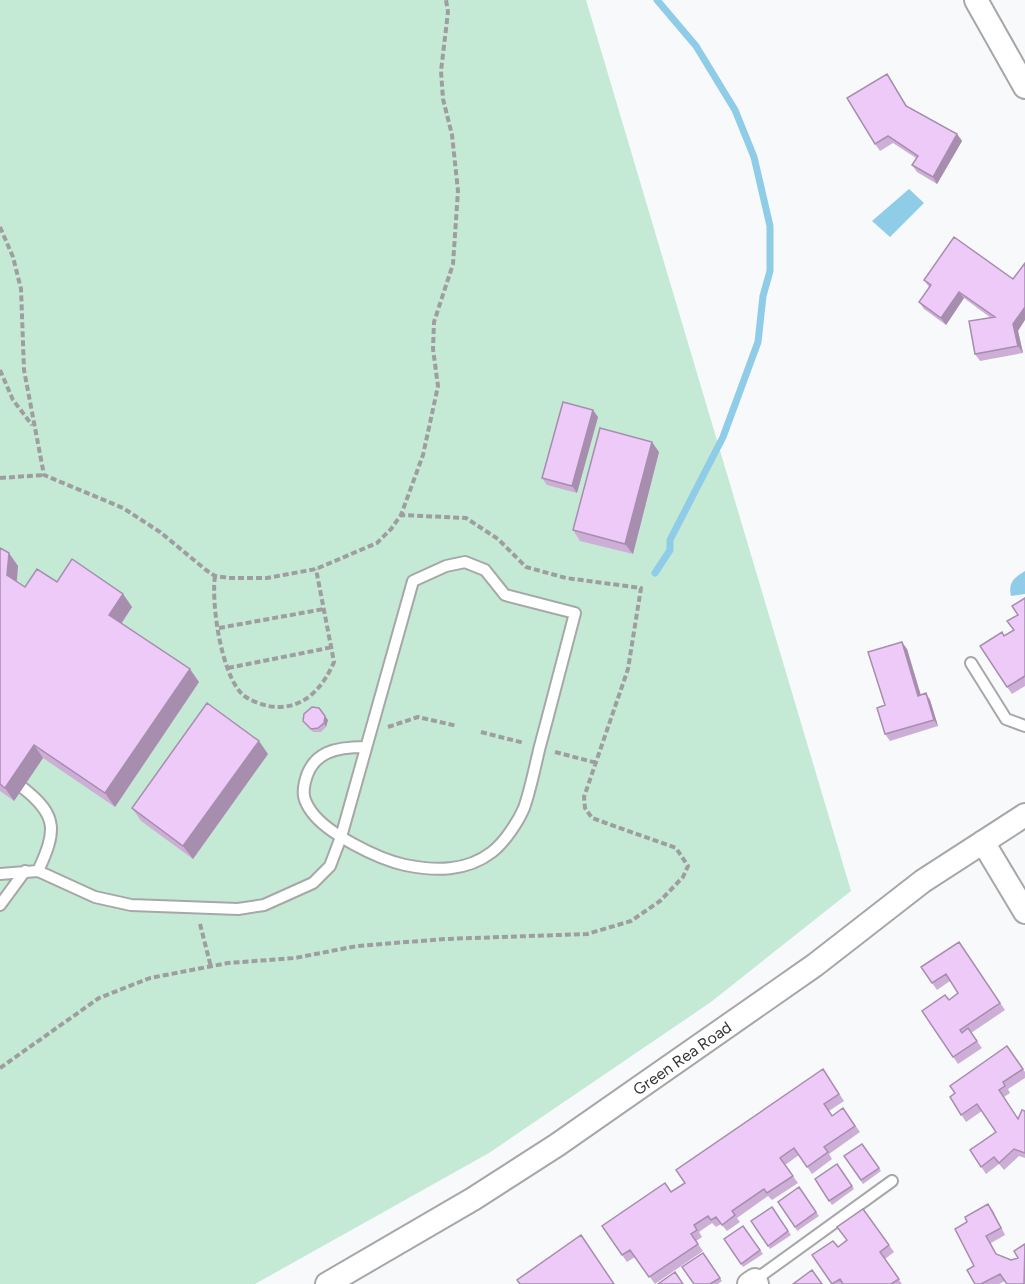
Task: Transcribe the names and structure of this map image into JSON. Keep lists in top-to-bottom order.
{
  "streets": {
    "street": ["Green Rea Road"]
  }
}
